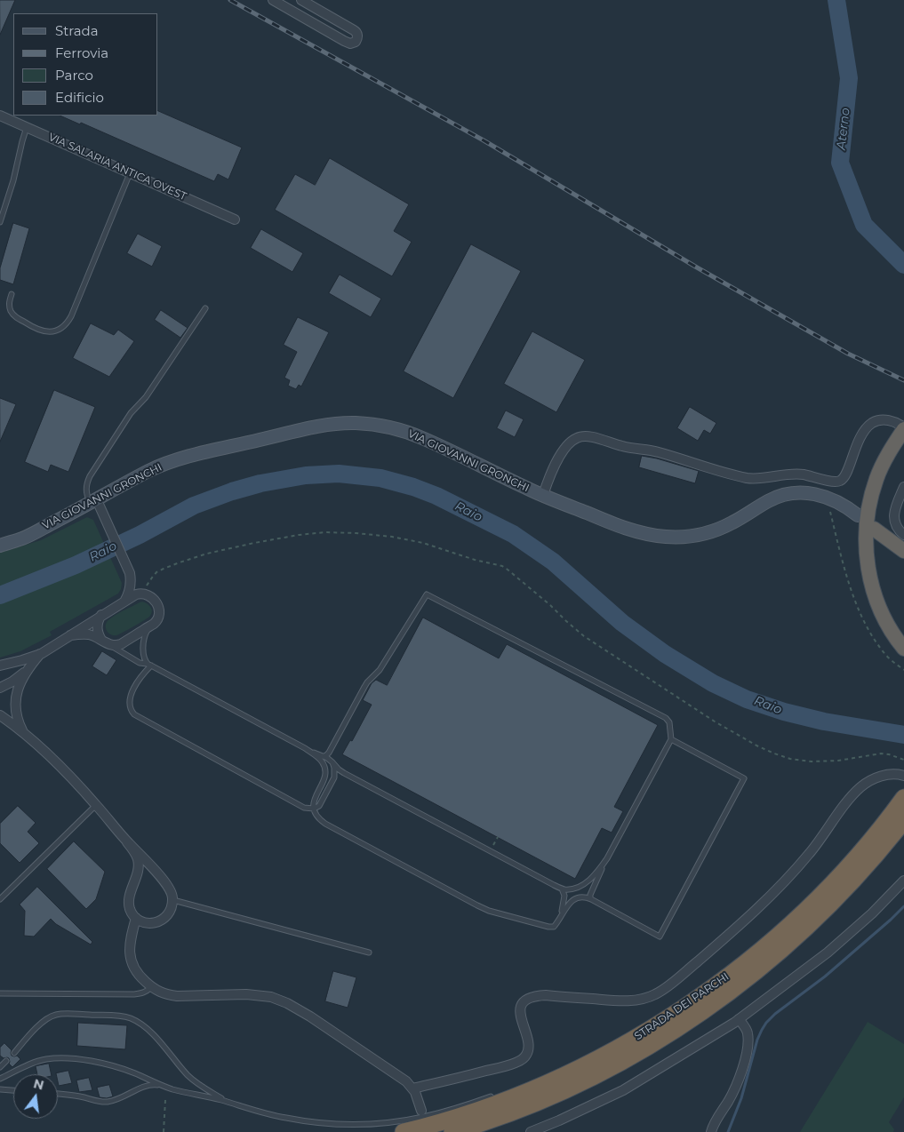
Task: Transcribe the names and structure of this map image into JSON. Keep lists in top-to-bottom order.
{
  "streets": {
    "highway": ["STRADA DEI PARCHI"],
    "main road": ["VIA GIOVANNI GRONCHI"],
    "street": ["VIA SALARIA ANTICA OVEST"]
  },
  "water": ["Aterno", "Raio"],
  "legend": [
    "Strada",
    "Ferrovia",
    "Parco",
    "Edificio"
  ],
  "north": "top"
}
